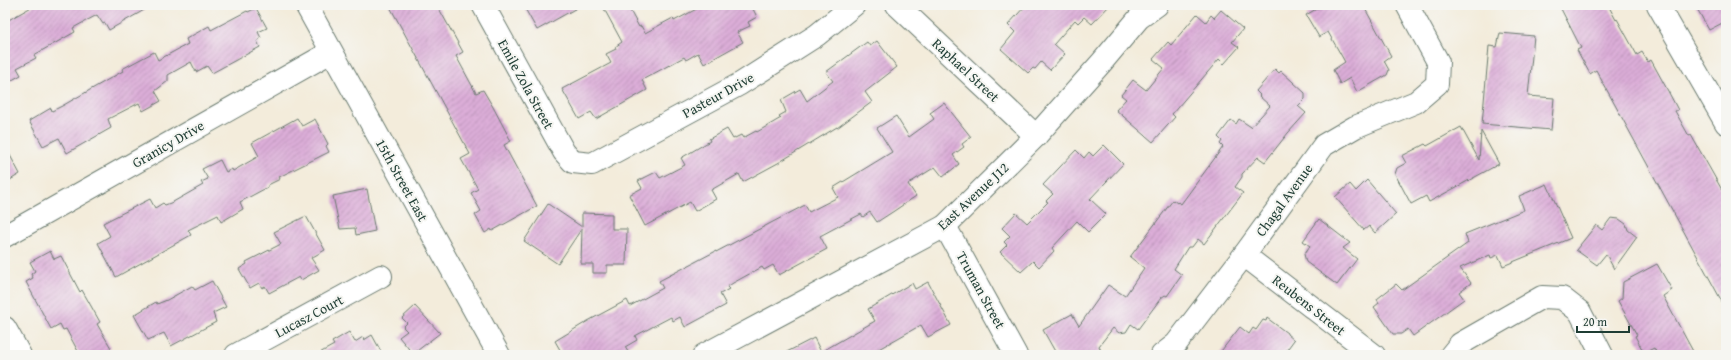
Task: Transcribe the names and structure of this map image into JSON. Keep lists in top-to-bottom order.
{
  "streets": {
    "street": [
      "Raphael Street",
      "Emile Zola Street",
      "Pasteur Drive",
      "Granicy Drive",
      "15th Street East",
      "East Avenue J12",
      "Chagal Avenue",
      "Truman Street",
      "Reubens Street",
      "Lucasz Court"
    ]
  },
  "crossings": [
    ["Raphael Street", "East Avenue J12"],
    ["Emile Zola Street", "Pasteur Drive"],
    ["Granicy Drive", "15th Street East"],
    ["East Avenue J12", "Truman Street"],
    ["Chagal Avenue", "Reubens Street"]
  ],
  "scale_bar": "20 m"
}
